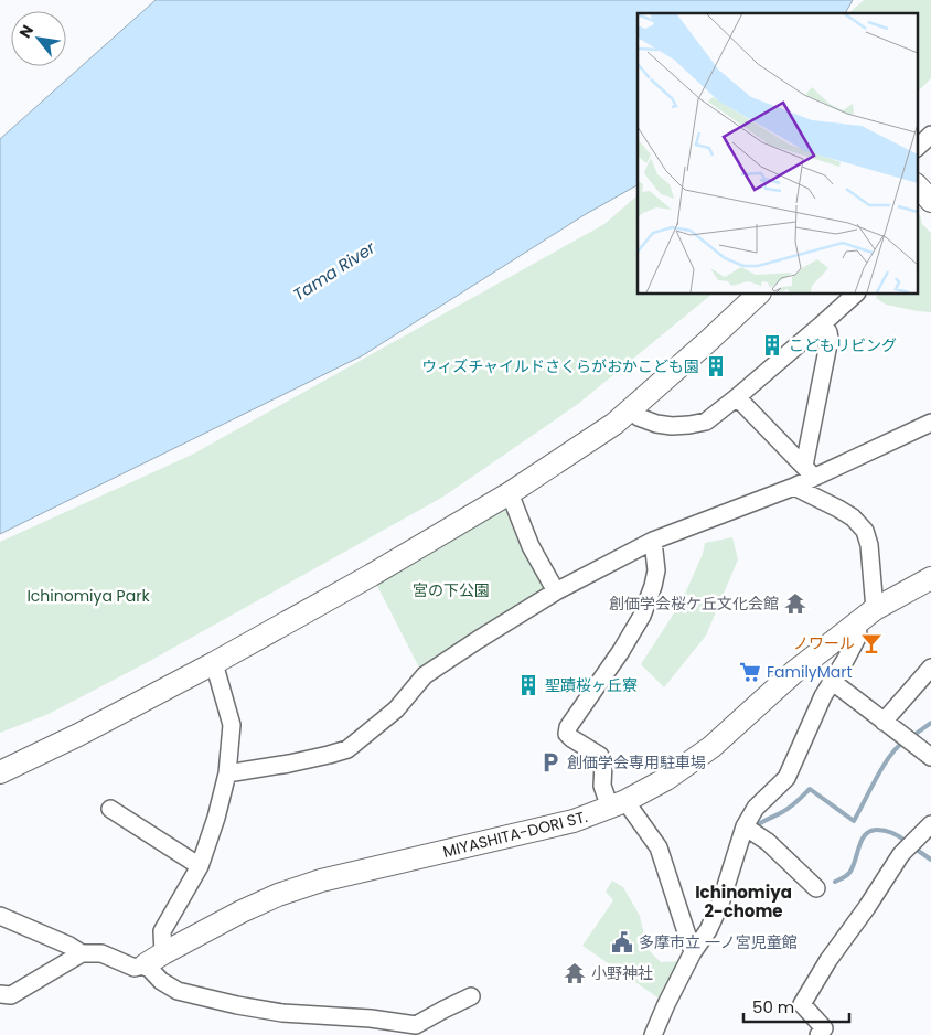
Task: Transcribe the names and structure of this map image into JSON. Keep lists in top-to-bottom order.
{
  "streets": {
    "street": ["MIYASHITA-DORI ST."]
  },
  "districts": ["Ichinomiya 2-chome"],
  "water": ["Tama River"],
  "parks": ["宮の下公園", "Ichinomiya Park"],
  "places": {
    "building": ["こどもリビング", "ウィズチャイルドさくらがおかこども園", "聖蹟桜ヶ丘寮"],
    "temple": ["創価学会桜ケ丘文化会館", "小野神社"],
    "bar": ["ノワール"],
    "supermarket": ["FamilyMart"],
    "parking": ["創価学会専用駐車場"],
    "public building": ["多摩市立 一ノ宮児童館"]
  },
  "scale_bar": "50 m",
  "north": "top left"
}
